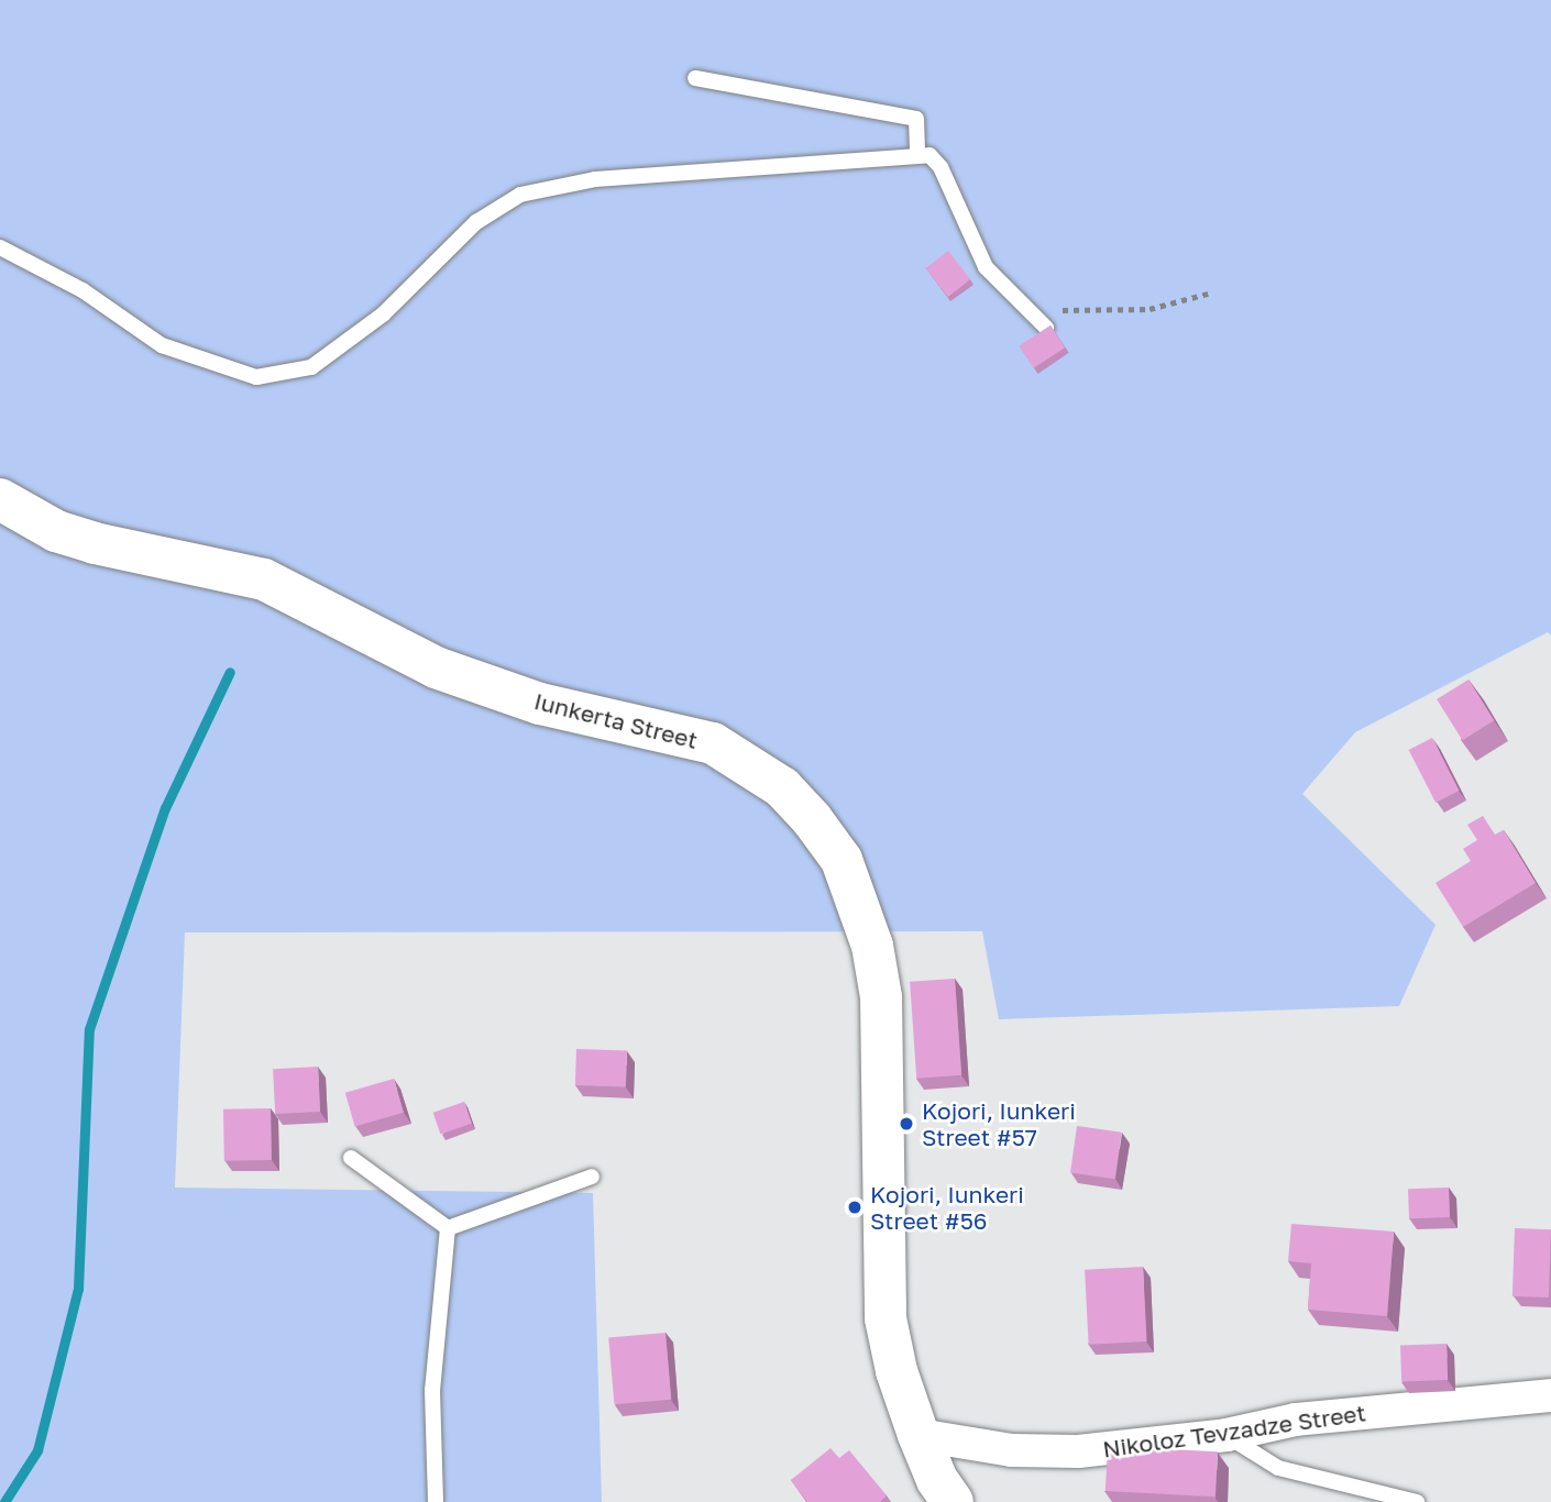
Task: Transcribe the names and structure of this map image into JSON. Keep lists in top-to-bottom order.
{
  "streets": {
    "main road": ["Iunkerta Street"],
    "street": ["Nikoloz Tevzadze Street"]
  },
  "crossings": [
    ["Iunkerta Street", "Nikoloz Tevzadze Street"]
  ],
  "places": ["Kojori, Iunkeri Street #57", "Kojori, Iunkeri Street #56"]
}
